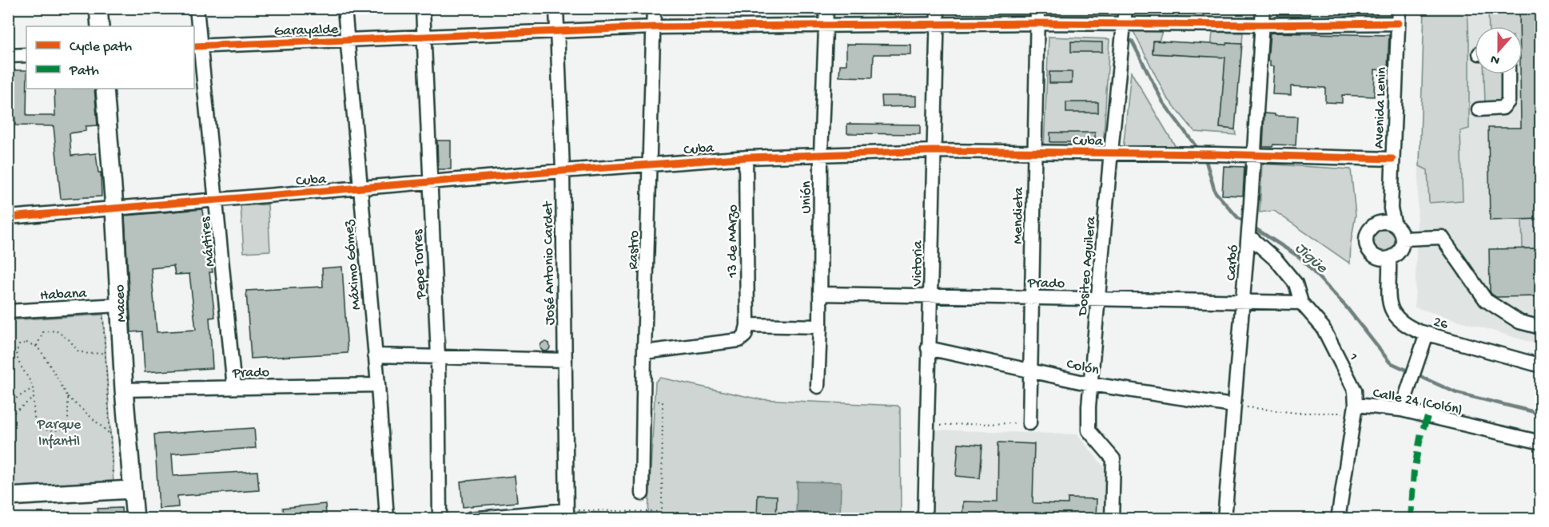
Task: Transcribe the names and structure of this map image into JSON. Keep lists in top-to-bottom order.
{
  "streets": {
    "main road": ["Maceo"],
    "street": [
      "Garayalde",
      "Avenida Lenin",
      "Cuba",
      "Unión",
      "Mendieta",
      "13 de MArzo",
      "Mártires",
      "Rastro",
      "Carbó",
      "José Antonio Cardet",
      "Victoria",
      "Pepe Torres",
      "Máximo Gómez",
      "Dositeo Aguilera",
      "Prado",
      "Habana",
      "26",
      "1",
      "Colón",
      "Calle 24 (Colón)"
    ]
  },
  "crossings": [
    ["Garayalde", "Avenida Lenin"],
    ["Garayalde", "Unión"],
    ["Garayalde", "Mendieta"],
    ["Garayalde", "Mártires"],
    ["Garayalde", "Rastro"],
    ["Garayalde", "Carbó"],
    ["Garayalde", "José Antonio Cardet"],
    ["Garayalde", "Victoria"],
    ["Garayalde", "Pepe Torres"],
    ["Garayalde", "Máximo Gómez"],
    ["Garayalde", "Dositeo Aguilera"],
    ["Avenida Lenin", "Cuba"],
    ["Avenida Lenin", "26"],
    ["Cuba", "Unión"],
    ["Cuba", "Mendieta"],
    ["Cuba", "13 de MArzo"],
    ["Cuba", "Mártires"],
    ["Cuba", "Rastro"],
    ["Cuba", "Carbó"],
    ["Cuba", "José Antonio Cardet"],
    ["Cuba", "Victoria"],
    ["Cuba", "Pepe Torres"],
    ["Cuba", "Máximo Gómez"],
    ["Cuba", "Dositeo Aguilera"],
    ["Cuba", "Maceo"],
    ["Unión", "Prado"],
    ["Mendieta", "Prado"],
    ["Mendieta", "Colón"],
    ["Mártires", "Prado"],
    ["Carbó", "Prado"],
    ["Carbó", "1"],
    ["Carbó", "Colón"],
    ["Carbó", "Calle 24 (Colón)"],
    ["Victoria", "Prado"],
    ["Victoria", "Colón"],
    ["Máximo Gómez", "Prado"],
    ["Dositeo Aguilera", "Prado"],
    ["Dositeo Aguilera", "Colón"],
    ["Prado", "Maceo"],
    ["Prado", "1"],
    ["Habana", "Maceo"],
    ["1", "Calle 24 (Colón)"],
    ["Colón", "Calle 24 (Colón)"]
  ],
  "water": ["Jigüe"],
  "parks": ["Parque Infantil"],
  "legend": ["Cycle path", "Path"],
  "north": "bottom"
}
